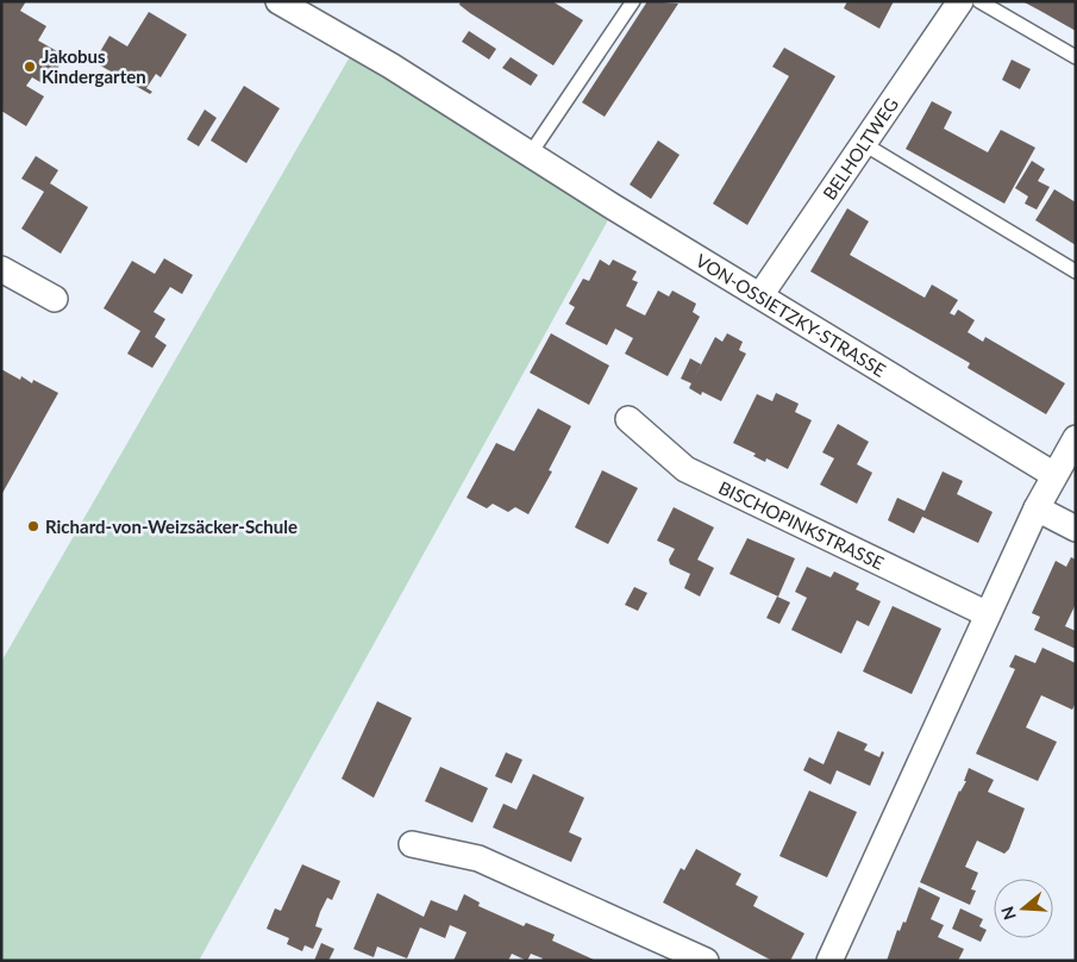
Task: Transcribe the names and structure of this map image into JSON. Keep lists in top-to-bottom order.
{
  "streets": {
    "street": ["BELHOLTWEG", "VON-OSSIETZKY-STRASSE", "BISCHOPINKSTRASSE"]
  },
  "crossings": [
    ["BELHOLTWEG", "VON-OSSIETZKY-STRASSE"]
  ],
  "places": ["Jakobus Kindergarten", "Richard-von-Weizsäcker-Schule"],
  "north": "left"
}
